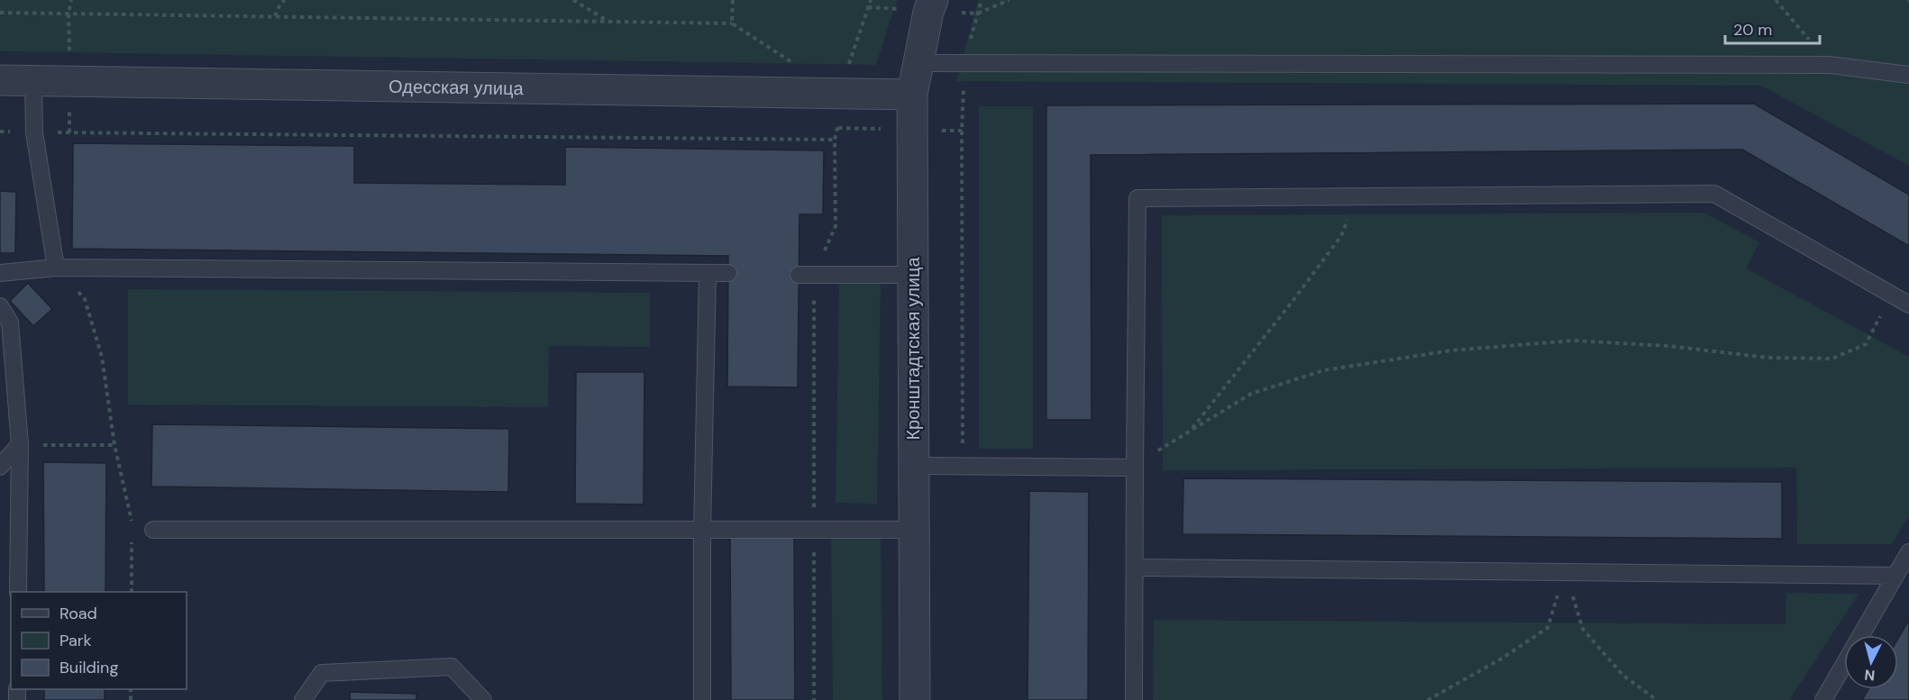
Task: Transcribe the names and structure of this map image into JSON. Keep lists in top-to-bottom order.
{
  "streets": {
    "street": ["Одесская улица", "Кронштадтская улица"]
  },
  "crossings": [
    ["Одесская улица", "Кронштадтская улица"]
  ],
  "legend": ["Road", "Park", "Building"],
  "scale_bar": "20 m",
  "north": "bottom"
}
